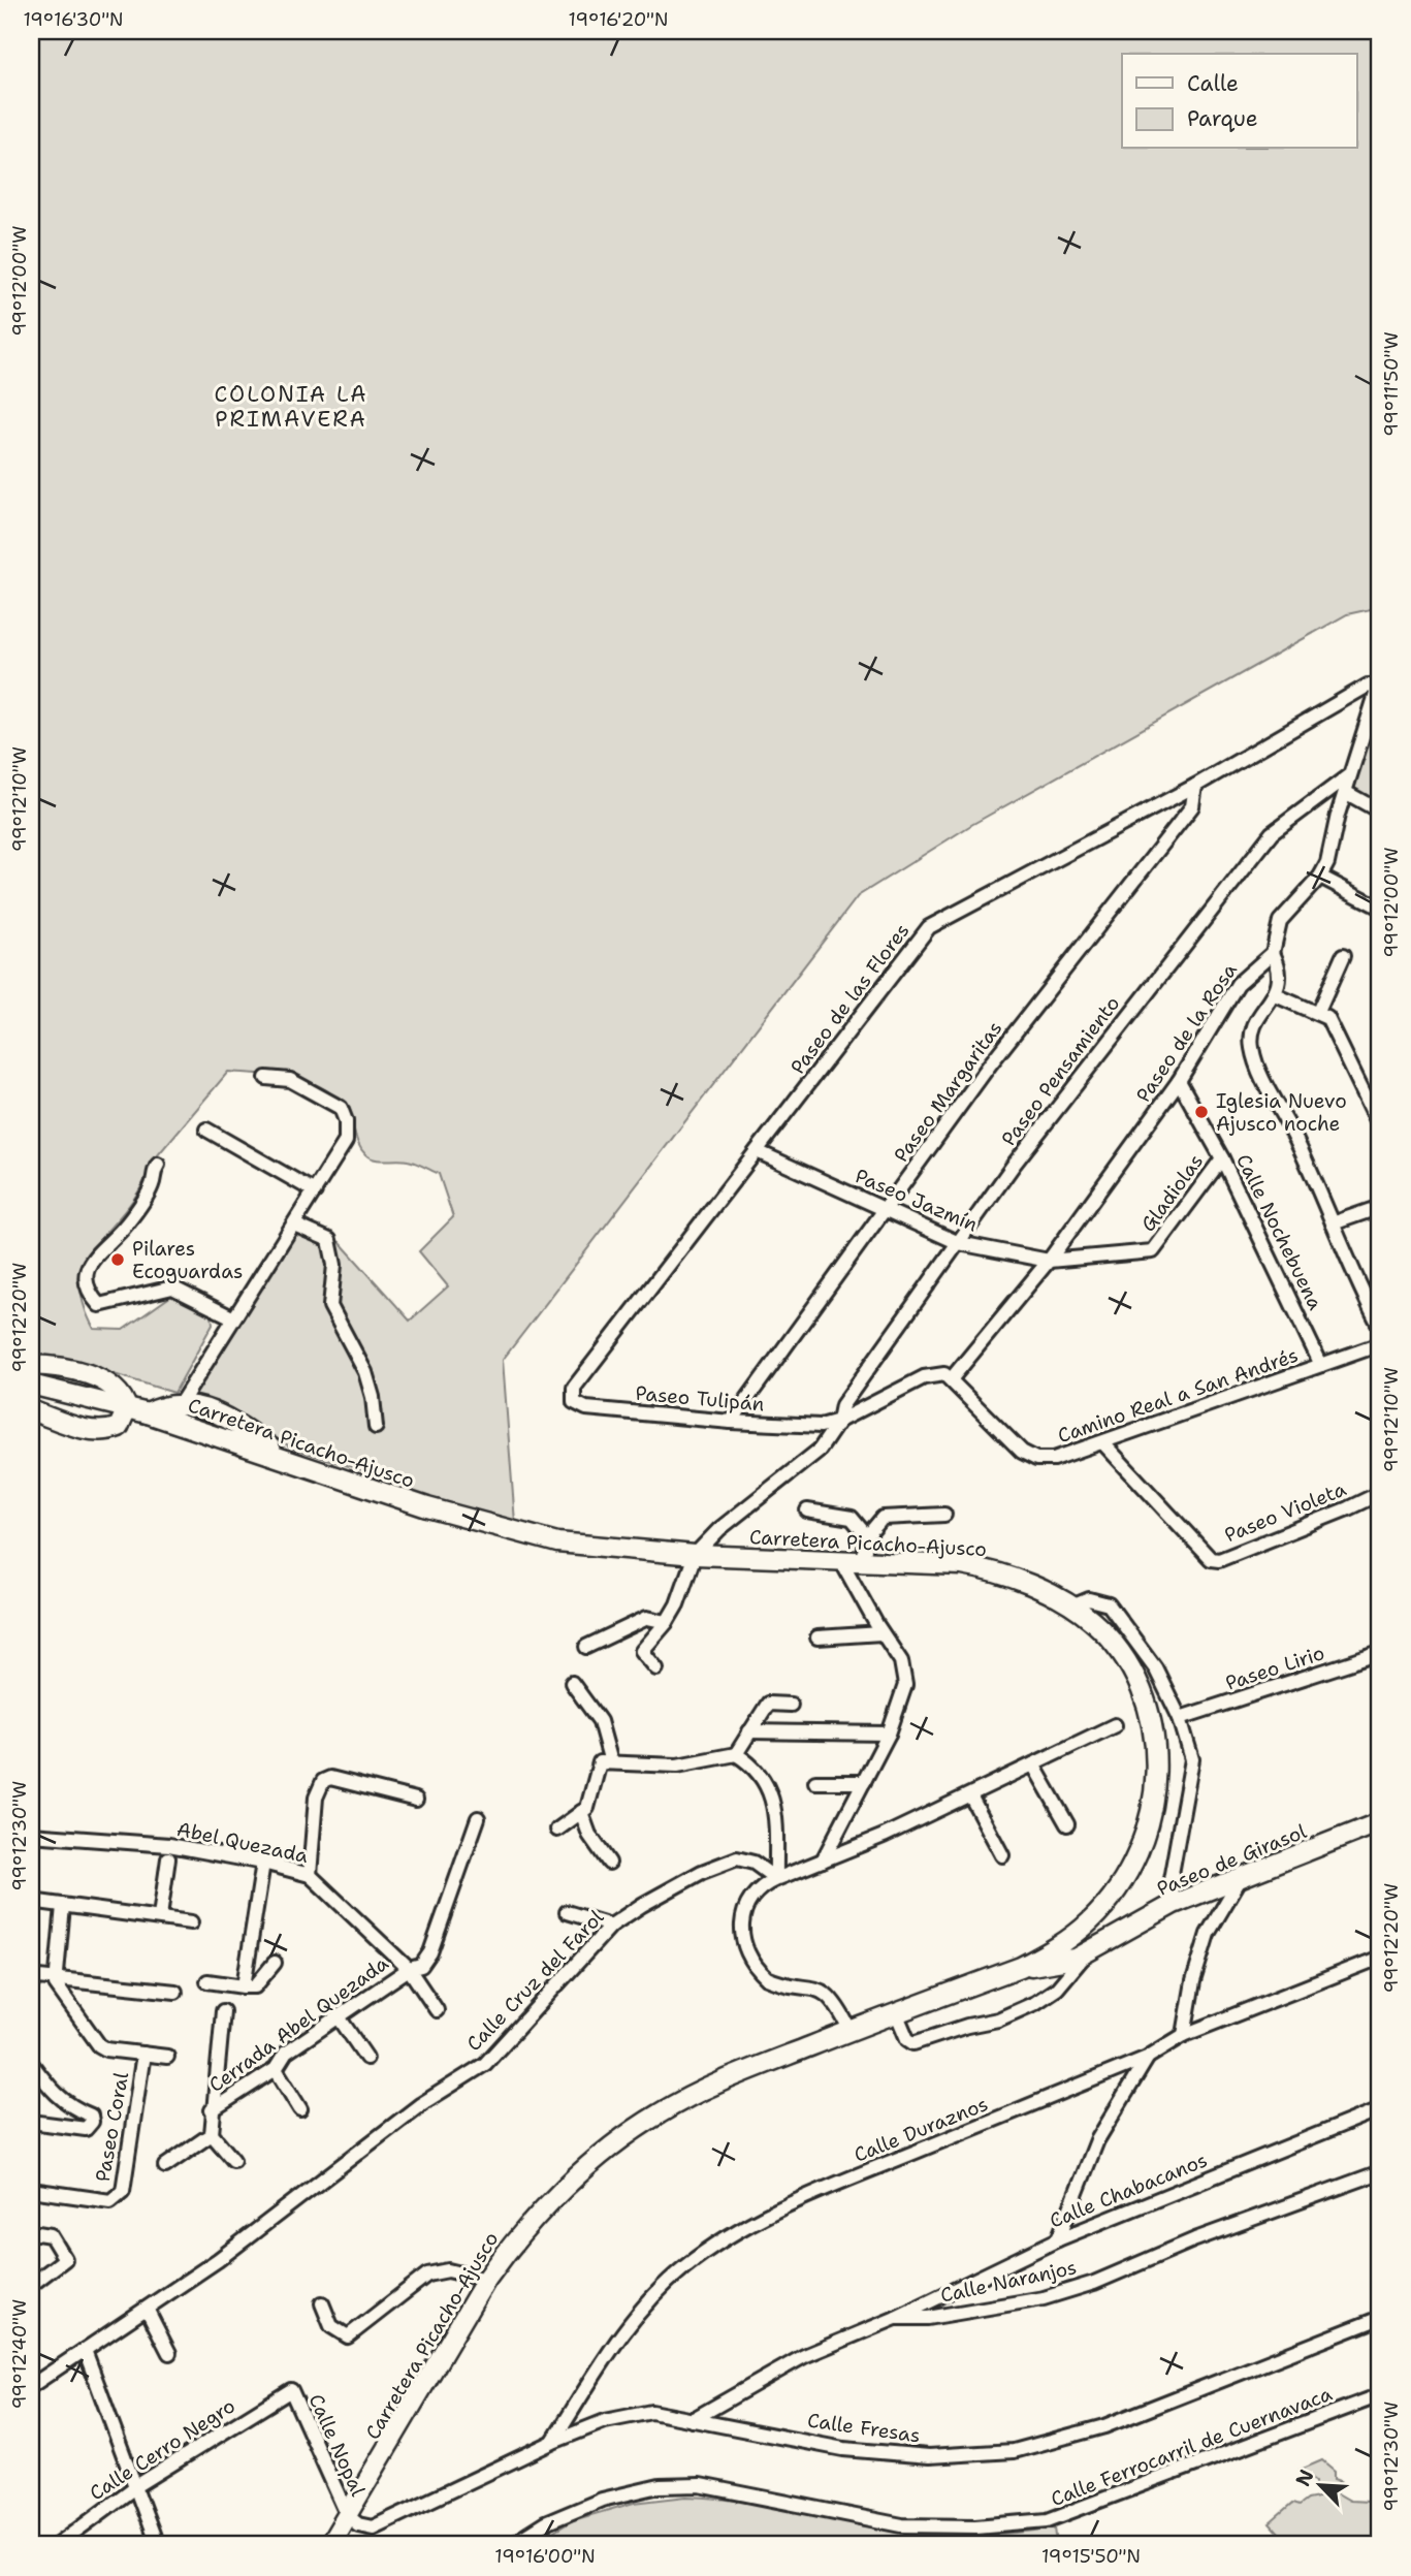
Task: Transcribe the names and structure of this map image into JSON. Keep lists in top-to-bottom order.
{
  "streets": {
    "main road": ["Carretera Picacho-Ajusco", "Paseo de Girasol"],
    "street": [
      "Paseo de las Flores",
      "Paseo de la Rosa",
      "Paseo Pensamiento",
      "Paseo Margaritas",
      "Gladiolas",
      "Paseo Jazmín",
      "Calle Nochebuena",
      "Camino Real a San Andrés",
      "Paseo Tulipán",
      "Paseo Violeta",
      "Paseo Lirio",
      "Abel Quezada",
      "Calle Cruz del Farol",
      "Cerrada Abel Quezada",
      "Paseo Coral",
      "Calle Duraznos",
      "Calle Chabacanos",
      "Calle Naranjos",
      "Calle Fresas",
      "Calle Nopal",
      "Calle Ferrocarril de Cuernavaca",
      "Calle Cerro Negro"
    ]
  },
  "crossings": [
    ["Paseo de las Flores", "Paseo Pensamiento"],
    ["Paseo de las Flores", "Paseo Margaritas"],
    ["Paseo de las Flores", "Paseo Jazmín"],
    ["Paseo de las Flores", "Paseo Tulipán"],
    ["Paseo de la Rosa", "Paseo Jazmín"],
    ["Paseo de la Rosa", "Calle Nochebuena"],
    ["Paseo de la Rosa", "Camino Real a San Andrés"],
    ["Paseo Pensamiento", "Paseo Jazmín"],
    ["Paseo Pensamiento", "Paseo Tulipán"],
    ["Paseo Margaritas", "Paseo Jazmín"],
    ["Paseo Margaritas", "Paseo Tulipán"],
    ["Gladiolas", "Paseo Jazmín"],
    ["Gladiolas", "Calle Nochebuena"],
    ["Calle Nochebuena", "Camino Real a San Andrés"],
    ["Camino Real a San Andrés", "Paseo Violeta"],
    ["Carretera Picacho-Ajusco", "Paseo de Girasol"],
    ["Carretera Picacho-Ajusco", "Calle Fresas"],
    ["Carretera Picacho-Ajusco", "Calle Nopal"],
    ["Abel Quezada", "Cerrada Abel Quezada"],
    ["Calle Duraznos", "Calle Fresas"],
    ["Calle Chabacanos", "Calle Naranjos"],
    ["Calle Naranjos", "Calle Fresas"],
    ["Calle Fresas", "Calle Nopal"],
    ["Calle Nopal", "Calle Cerro Negro"]
  ],
  "districts": ["COLONIA LA PRIMAVERA"],
  "places": ["Iglesia Nuevo Ajusco noche", "Pilares Ecoguardas"],
  "legend": ["Calle", "Parque"],
  "north": "top left",
  "coordinates": [
    "19°16'30\"N",
    "19°16'20\"N",
    "99°12'00\"W",
    "99°11'50\"W",
    "99°12'10\"W",
    "99°12'20\"W",
    "99°12'30\"W",
    "99°12'40\"W",
    "19°16'00\"N",
    "19°15'50\"N"
  ]
}
